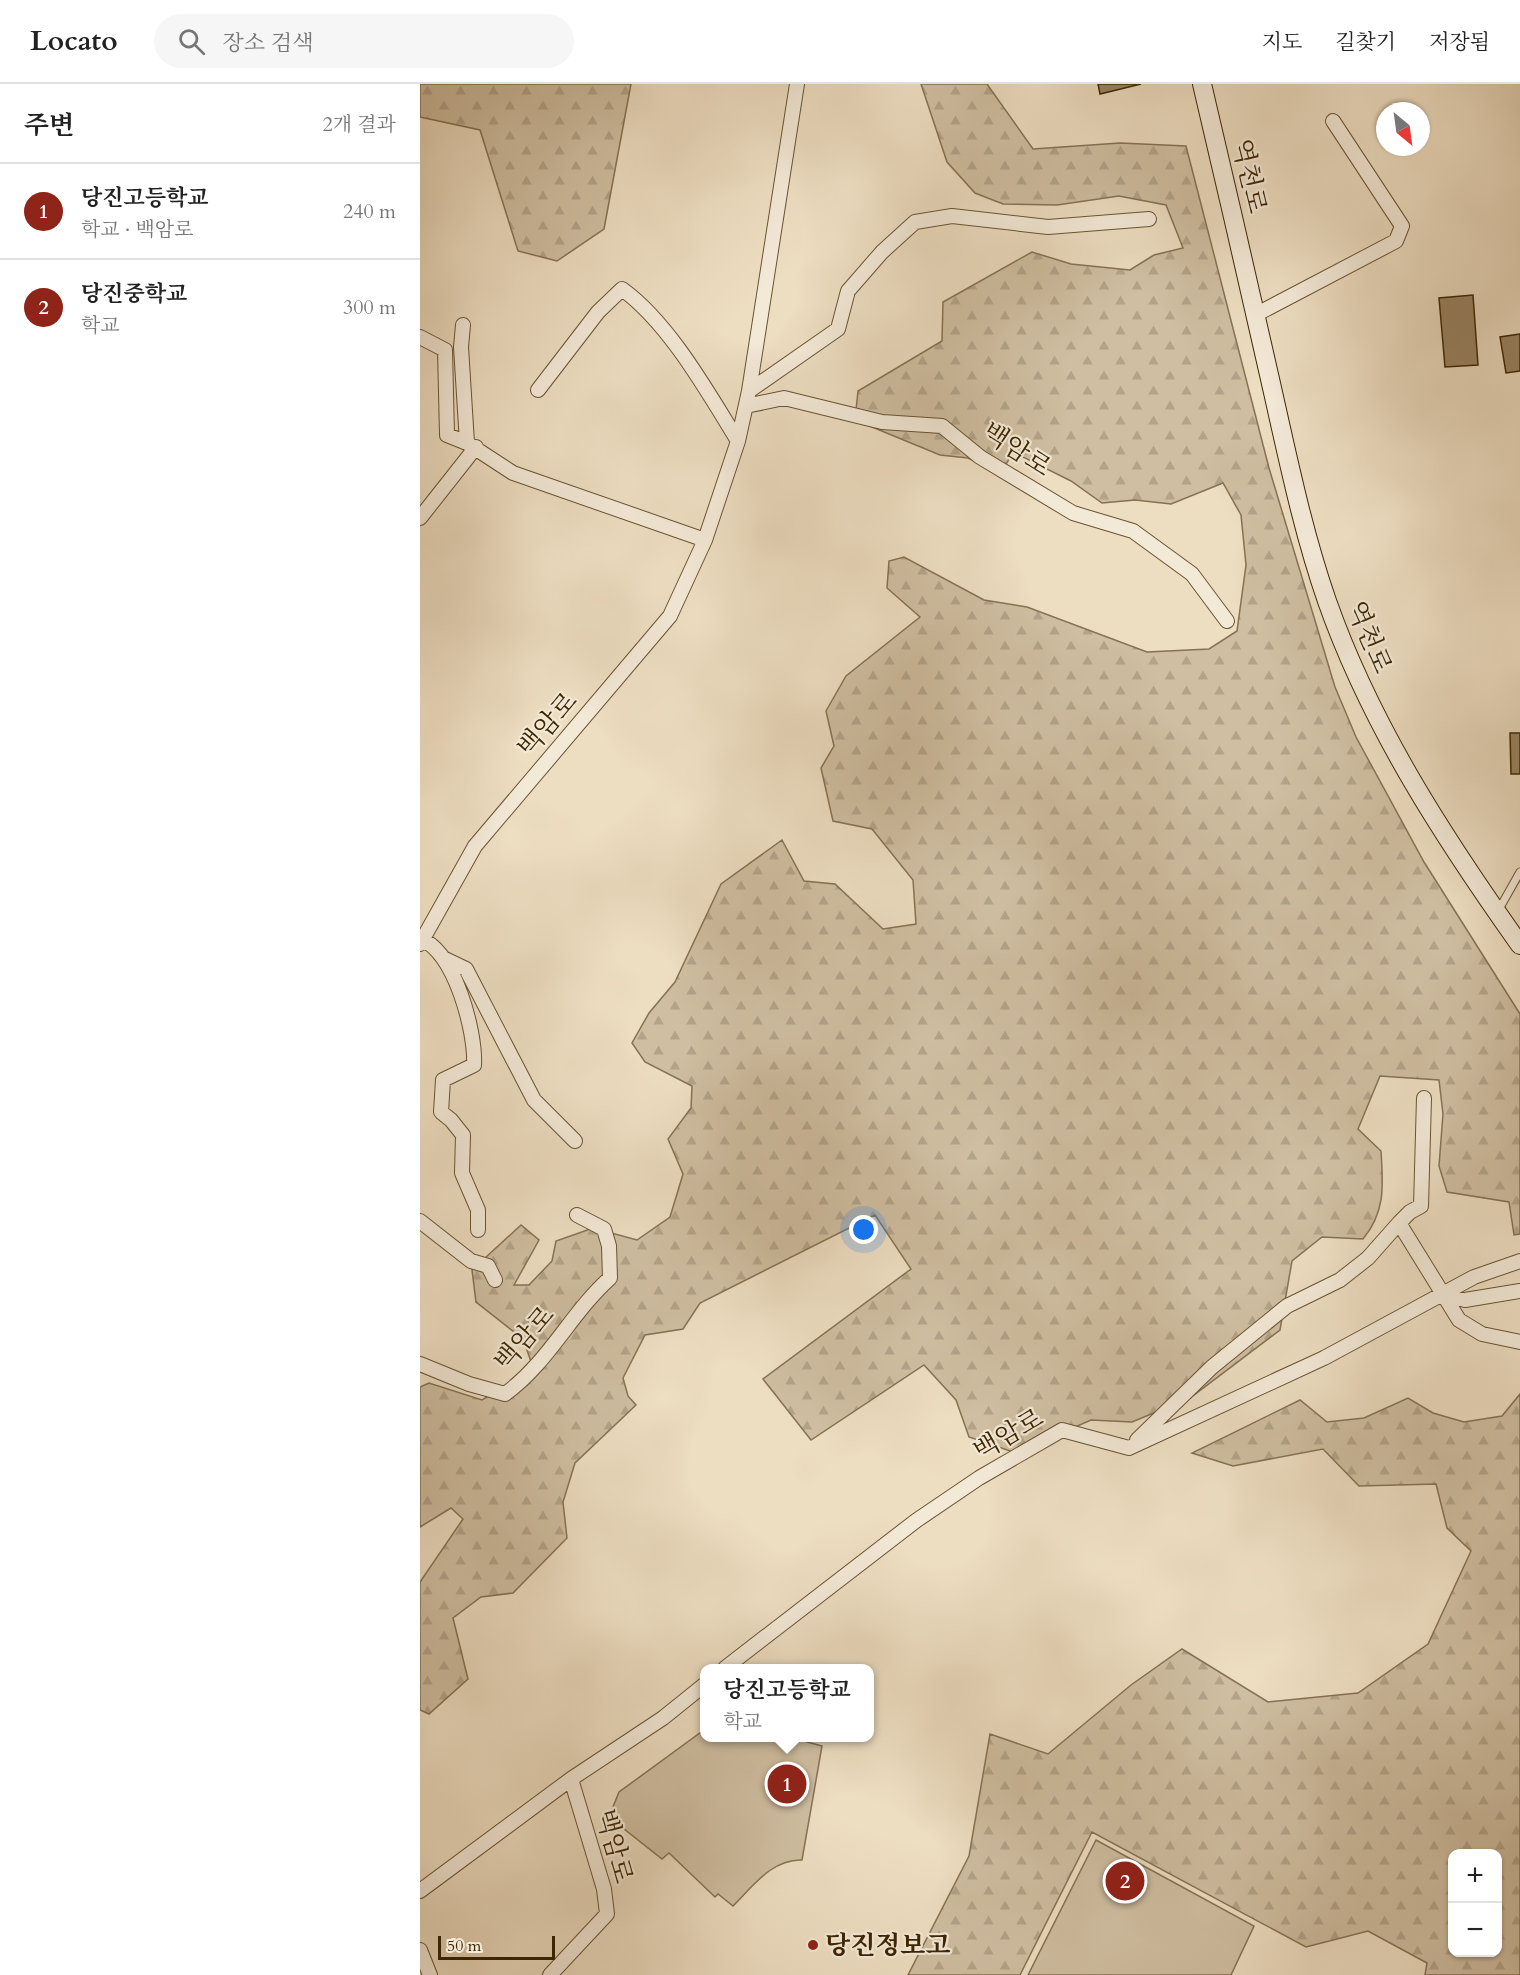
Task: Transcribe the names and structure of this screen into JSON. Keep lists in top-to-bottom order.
{
  "streets": {
    "street": ["역천로", "백암로"]
  },
  "places": ["당진정보고"],
  "scale_bar": "50 m",
  "north": "bottom right",
  "page": {
    "header": "Locato",
    "search": "장소 검색",
    "nav": ["지도", "길찾기", "저장됨"],
    "heading": ["주변", "2개 결과"],
    "list": [
      {
        "mark": "1",
        "name": "당진고등학교",
        "note": "학교 · 백암로",
        "value": "240 m"
      },
      {
        "mark": "2",
        "name": "당진중학교",
        "note": "학교",
        "value": "300 m"
      }
    ],
    "popup": ["당진고등학교", "학교"],
    "pins": ["1", "2"],
    "map_buttons": ["+", "−"],
    "scale": "50 m"
  }
}
